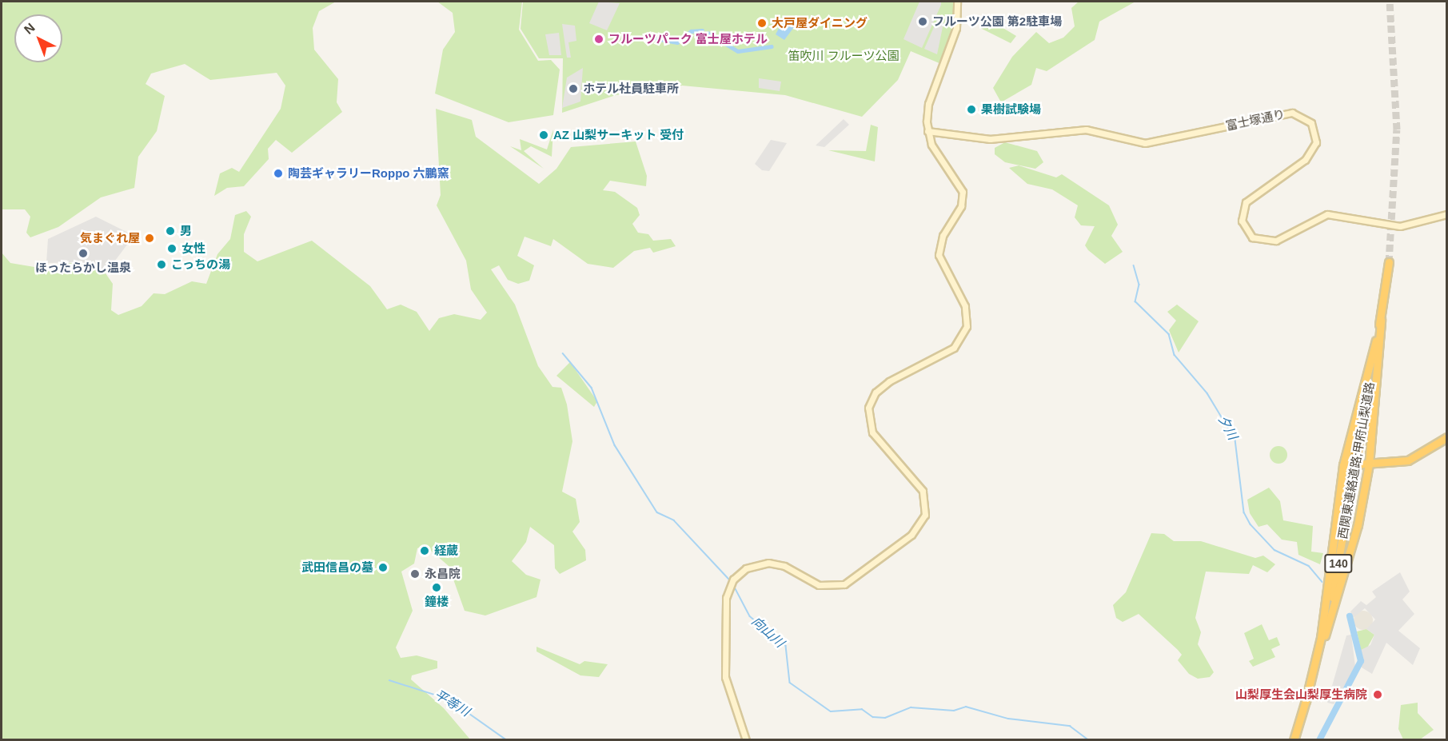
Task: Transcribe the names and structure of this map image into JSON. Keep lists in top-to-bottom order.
{
  "streets": {
    "highway": ["西関東連絡道路;甲府山梨道路", "140"],
    "street": ["富士塚通り"]
  },
  "water": ["夕川", "向山川", "平等川"],
  "parks": ["笛吹川 フルーツ公園"],
  "places": [
    "フルーツ公園 第2駐車場",
    "大戸屋ダイニング",
    "フルーツパーク 富士屋ホテル",
    "ホテル社員駐車所",
    "果樹試験場",
    "AZ 山梨サーキット 受付",
    "陶芸ギャラリーRoppo 六鵬窯",
    "男",
    "気まぐれ屋",
    "女性",
    "ほったらかし温泉",
    "こっちの湯",
    "経蔵",
    "武田信昌の墓",
    "永昌院",
    "鐘楼",
    "山梨厚生会山梨厚生病院"
  ],
  "north": "top left"
}
